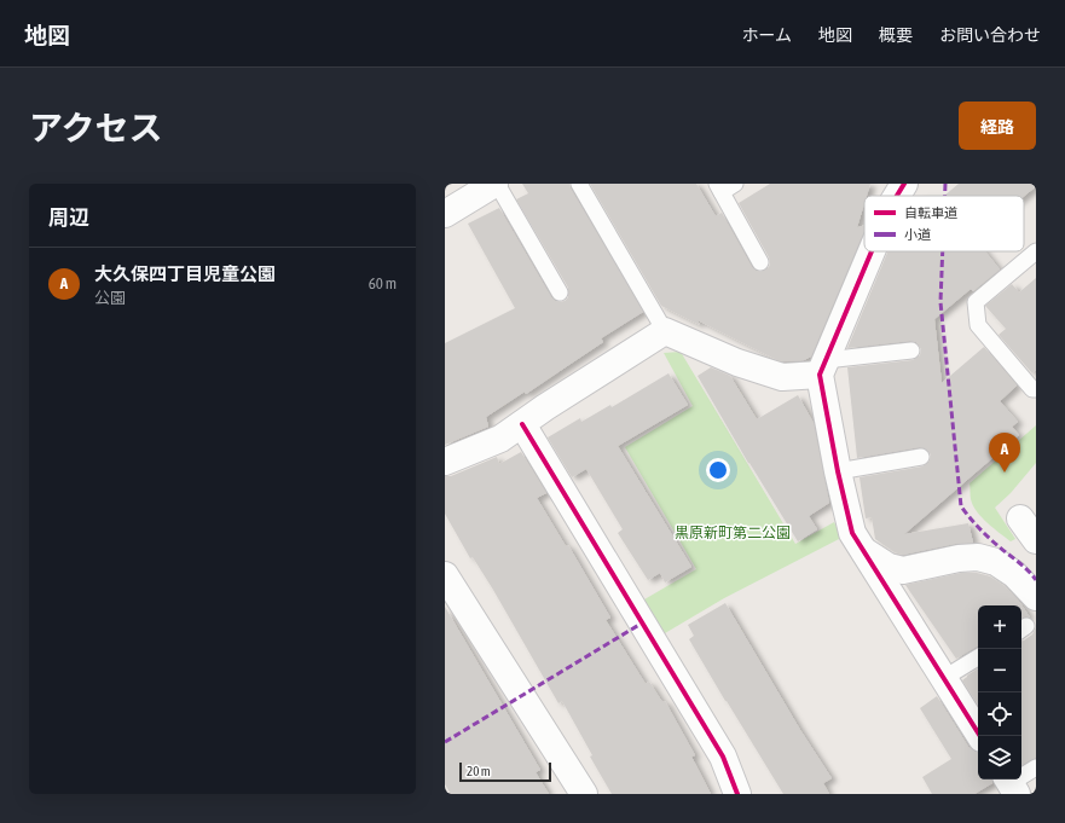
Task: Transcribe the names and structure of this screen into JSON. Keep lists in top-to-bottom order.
{
  "parks": ["黒原新町第二公園"],
  "legend": ["自転車道", "小道"],
  "scale_bar": "20 m",
  "page": {
    "header": "地図",
    "nav": [
      "ホーム",
      "地図",
      "概要",
      "お問い合わせ"
    ],
    "title": "アクセス",
    "buttons": "経路",
    "heading": "周辺",
    "list": [
      {
        "mark": "A",
        "name": "大久保四丁目児童公園",
        "note": "公園",
        "value": "60 m"
      }
    ],
    "pins": "A",
    "map_buttons": ["+", "−"],
    "scale": "20 m"
  }
}
